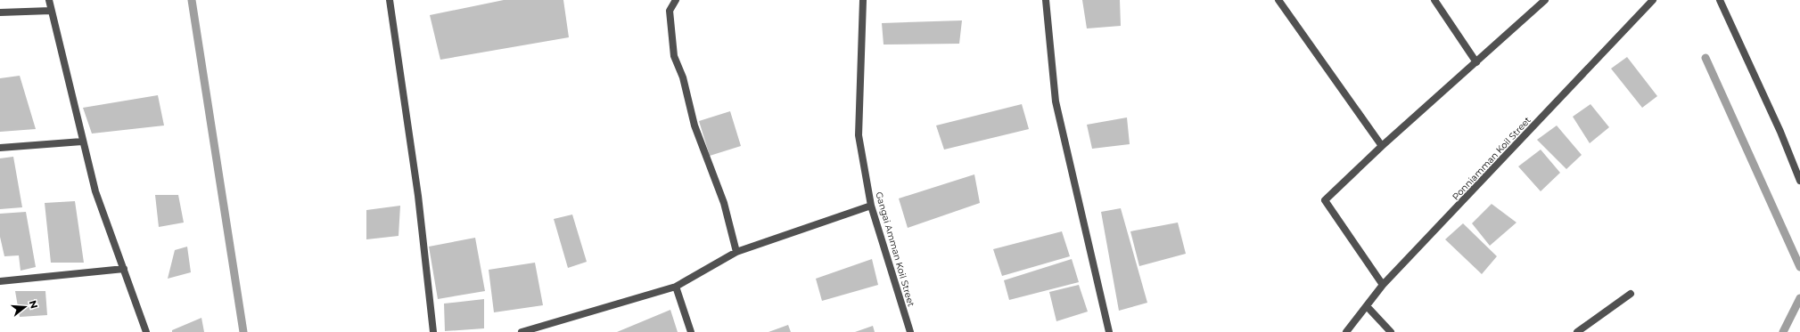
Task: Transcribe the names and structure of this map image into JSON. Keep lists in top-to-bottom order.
{
  "streets": {
    "street": ["Ponniamman Koil Street", "Gangai Amman Koil Street"]
  },
  "north": "right"
}
